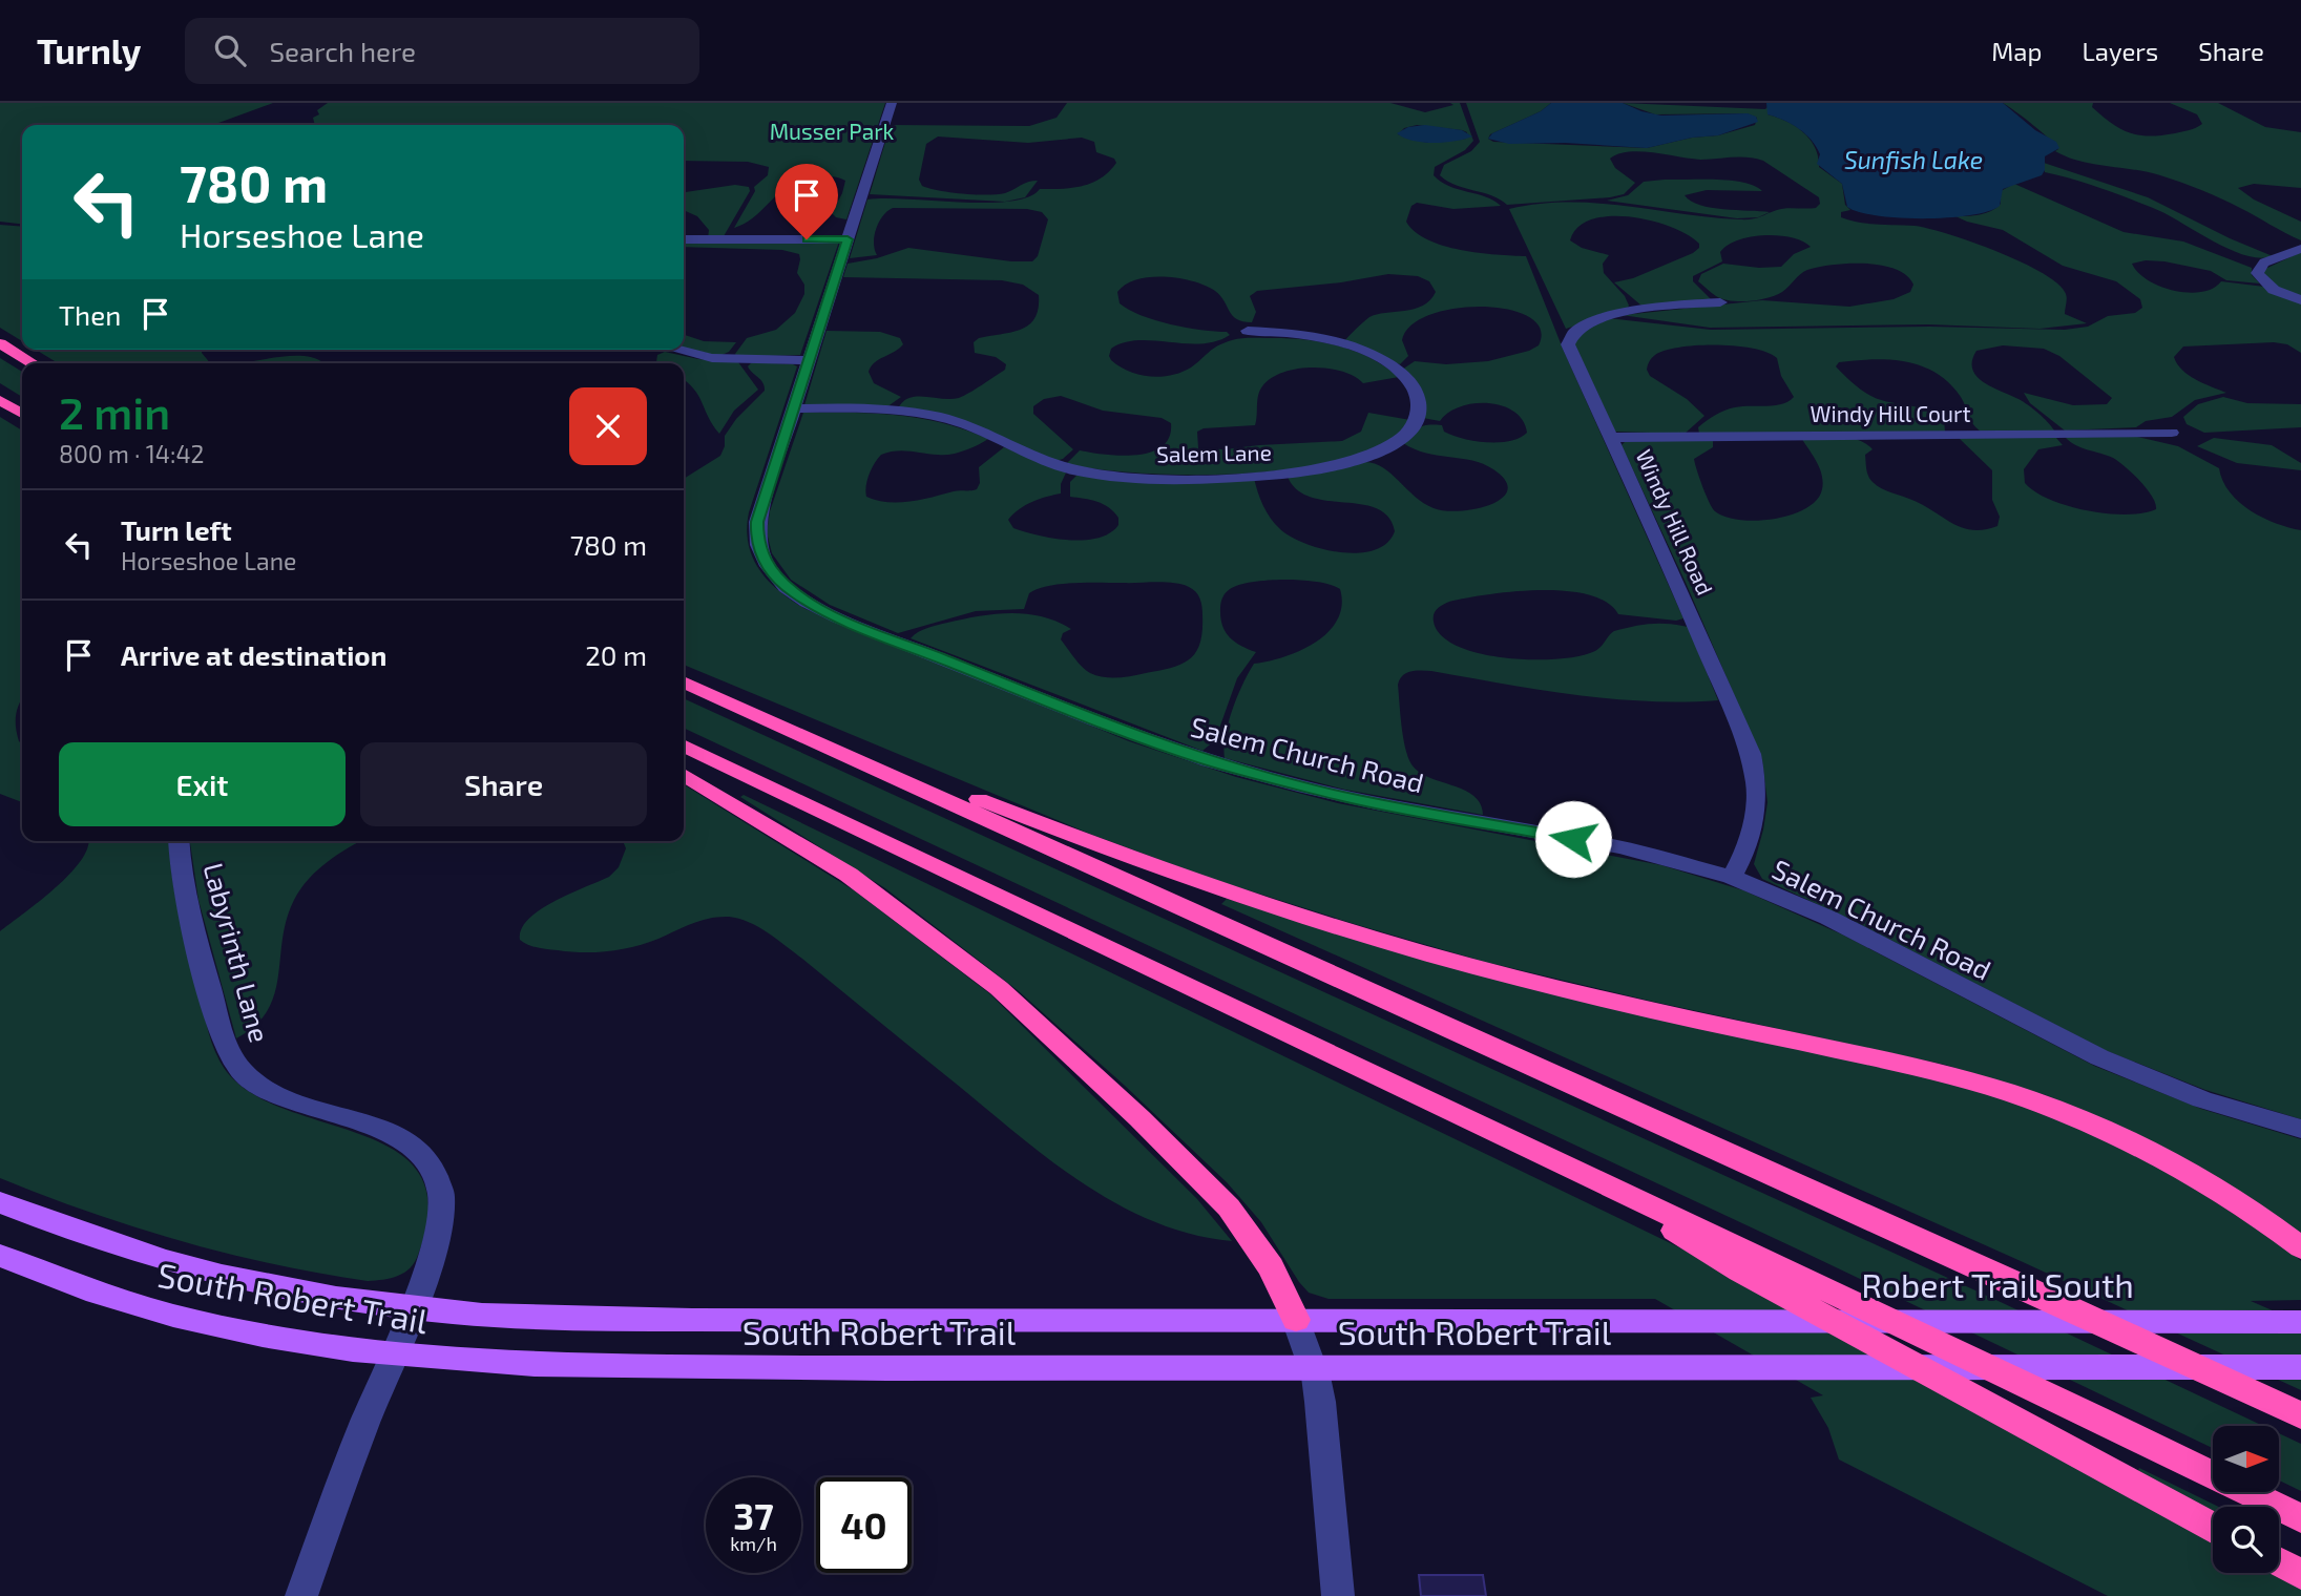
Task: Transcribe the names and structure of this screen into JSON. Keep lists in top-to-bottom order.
{
  "streets": {
    "main road": ["Robert Trail South", "South Robert Trail"],
    "street": [
      "Windy Hill Court",
      "Salem Lane",
      "Windy Hill Road",
      "Salem Church Road",
      "Labyrinth Lane"
    ]
  },
  "crossings": [
    ["Windy Hill Court", "Windy Hill Road"],
    ["Salem Lane", "Salem Church Road"],
    ["Windy Hill Road", "Salem Church Road"],
    ["Labyrinth Lane", "South Robert Trail"],
    ["Robert Trail South", "South Robert Trail"]
  ],
  "water": ["Sunfish Lake"],
  "parks": ["Musser Park"],
  "north": "right",
  "page": {
    "header": "Turnly",
    "search": "Search here",
    "nav": ["Map", "Layers", "Share"],
    "turn": ["780 m", "Horseshoe Lane"],
    "then": "Then",
    "heading": ["2 min", "800 m · 14:42"],
    "list": [
      {
        "name": "Turn left",
        "note": "Horseshoe Lane",
        "value": "780 m"
      },
      {
        "name": "Arrive at destination",
        "value": "20 m"
      }
    ],
    "buttons": ["Exit", "Share"],
    "speed": "37 km/h",
    "limit": "40"
  }
}
